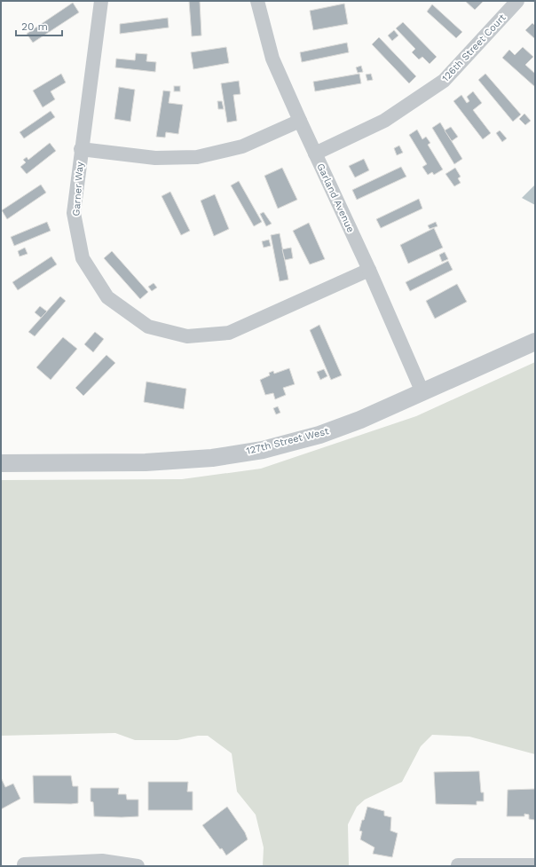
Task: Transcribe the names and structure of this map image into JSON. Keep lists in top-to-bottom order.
{
  "streets": {
    "street": [
      "126th Street Court",
      "Garner Way",
      "Garland Avenue",
      "127th Street West"
    ]
  },
  "crossings": [
    ["126th Street Court", "Garland Avenue"],
    ["Garner Way", "Garland Avenue"],
    ["Garland Avenue", "127th Street West"]
  ],
  "scale_bar": "20 m"
}
